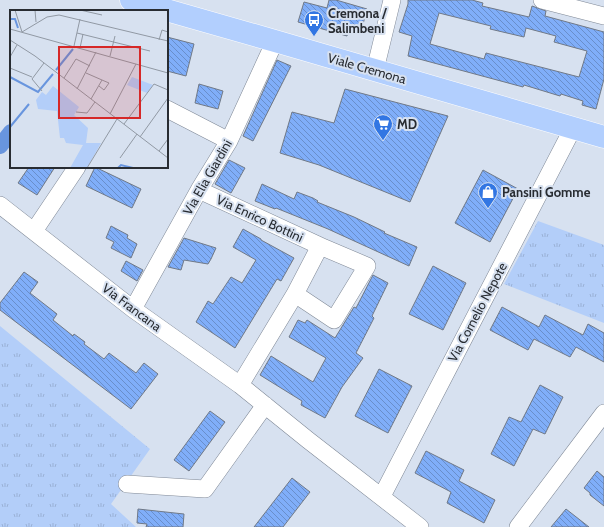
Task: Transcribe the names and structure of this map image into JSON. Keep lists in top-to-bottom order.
{
  "streets": {
    "main road": ["Viale Cremona"],
    "street": [
      "Via Elia Giardini",
      "Via Enrico Bottini",
      "Via Francana",
      "Via Cornelio Nepote"
    ]
  },
  "crossings": [
    ["Viale Cremona", "Via Elia Giardini"],
    ["Viale Cremona", "Via Cornelio Nepote"],
    ["Via Elia Giardini", "Via Enrico Bottini"],
    ["Via Elia Giardini", "Via Francana"],
    ["Via Enrico Bottini", "Via Francana"],
    ["Via Francana", "Via Cornelio Nepote"]
  ],
  "places": {
    "bus stop": ["Cremona / Salimbeni"],
    "supermarket": ["MD"],
    "shop": ["Pansini Gomme"]
  }
}
